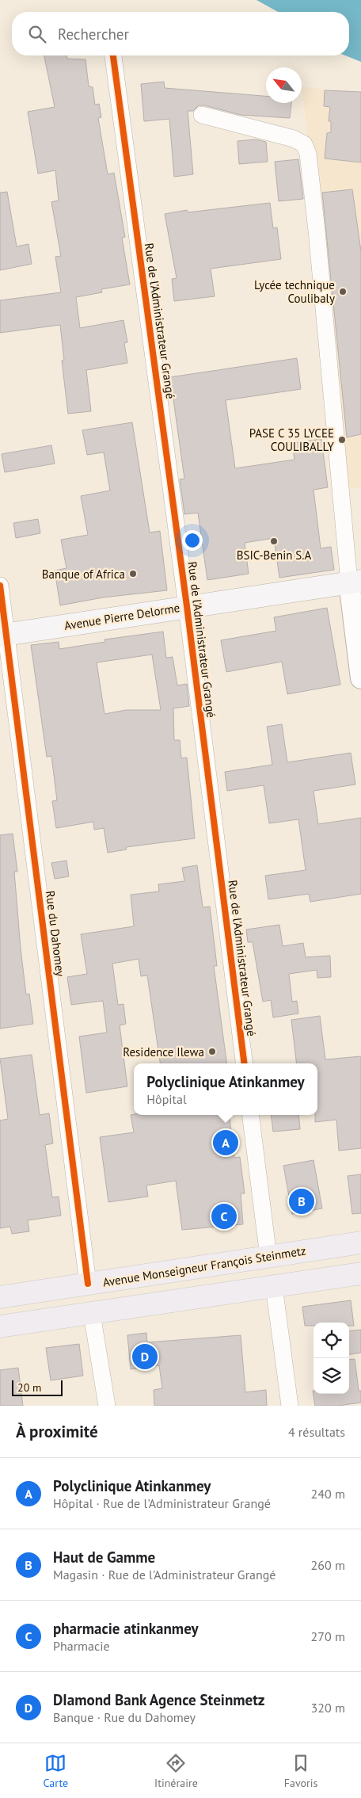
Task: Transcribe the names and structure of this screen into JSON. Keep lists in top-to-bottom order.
{
  "streets": {
    "main road": ["Avenue Pierre Delorme", "Avenue Monseigneur François Steinmetz"],
    "street": ["Rue de l'Administrateur Grangé", "Rue du Dahomey"]
  },
  "crossings": [
    ["Rue de l'Administrateur Grangé", "Avenue Pierre Delorme"],
    ["Avenue Pierre Delorme", "Rue du Dahomey"],
    ["Rue du Dahomey", "Avenue Monseigneur François Steinmetz"]
  ],
  "places": [
    "Lycée technique Coulibaly",
    "PASE C 35 LYCEE COULIBALLY",
    "BSIC-Benin S.A",
    "Banque of Africa",
    "Residence Ilewa"
  ],
  "scale_bar": "20 m",
  "north": "top left",
  "page": {
    "search": "Rechercher",
    "popup": ["Polyclinique Atinkanmey", "Hôpital"],
    "pins": [
      "A",
      "B",
      "C",
      "D"
    ],
    "scale": "20 m",
    "heading": ["À proximité", "4 résultats"],
    "list": [
      {
        "mark": "A",
        "name": "Polyclinique Atinkanmey",
        "note": "Hôpital · Rue de l'Administrateur Grangé",
        "value": "240 m"
      },
      {
        "mark": "B",
        "name": "Haut de Gamme",
        "note": "Magasin · Rue de l'Administrateur Grangé",
        "value": "260 m"
      },
      {
        "mark": "C",
        "name": "pharmacie atinkanmey",
        "note": "Pharmacie",
        "value": "270 m"
      },
      {
        "mark": "D",
        "name": "DIamond Bank Agence Steinmetz",
        "note": "Banque · Rue du Dahomey",
        "value": "320 m"
      }
    ],
    "nav": ["Carte", "Itinéraire", "Favoris"]
  }
}
